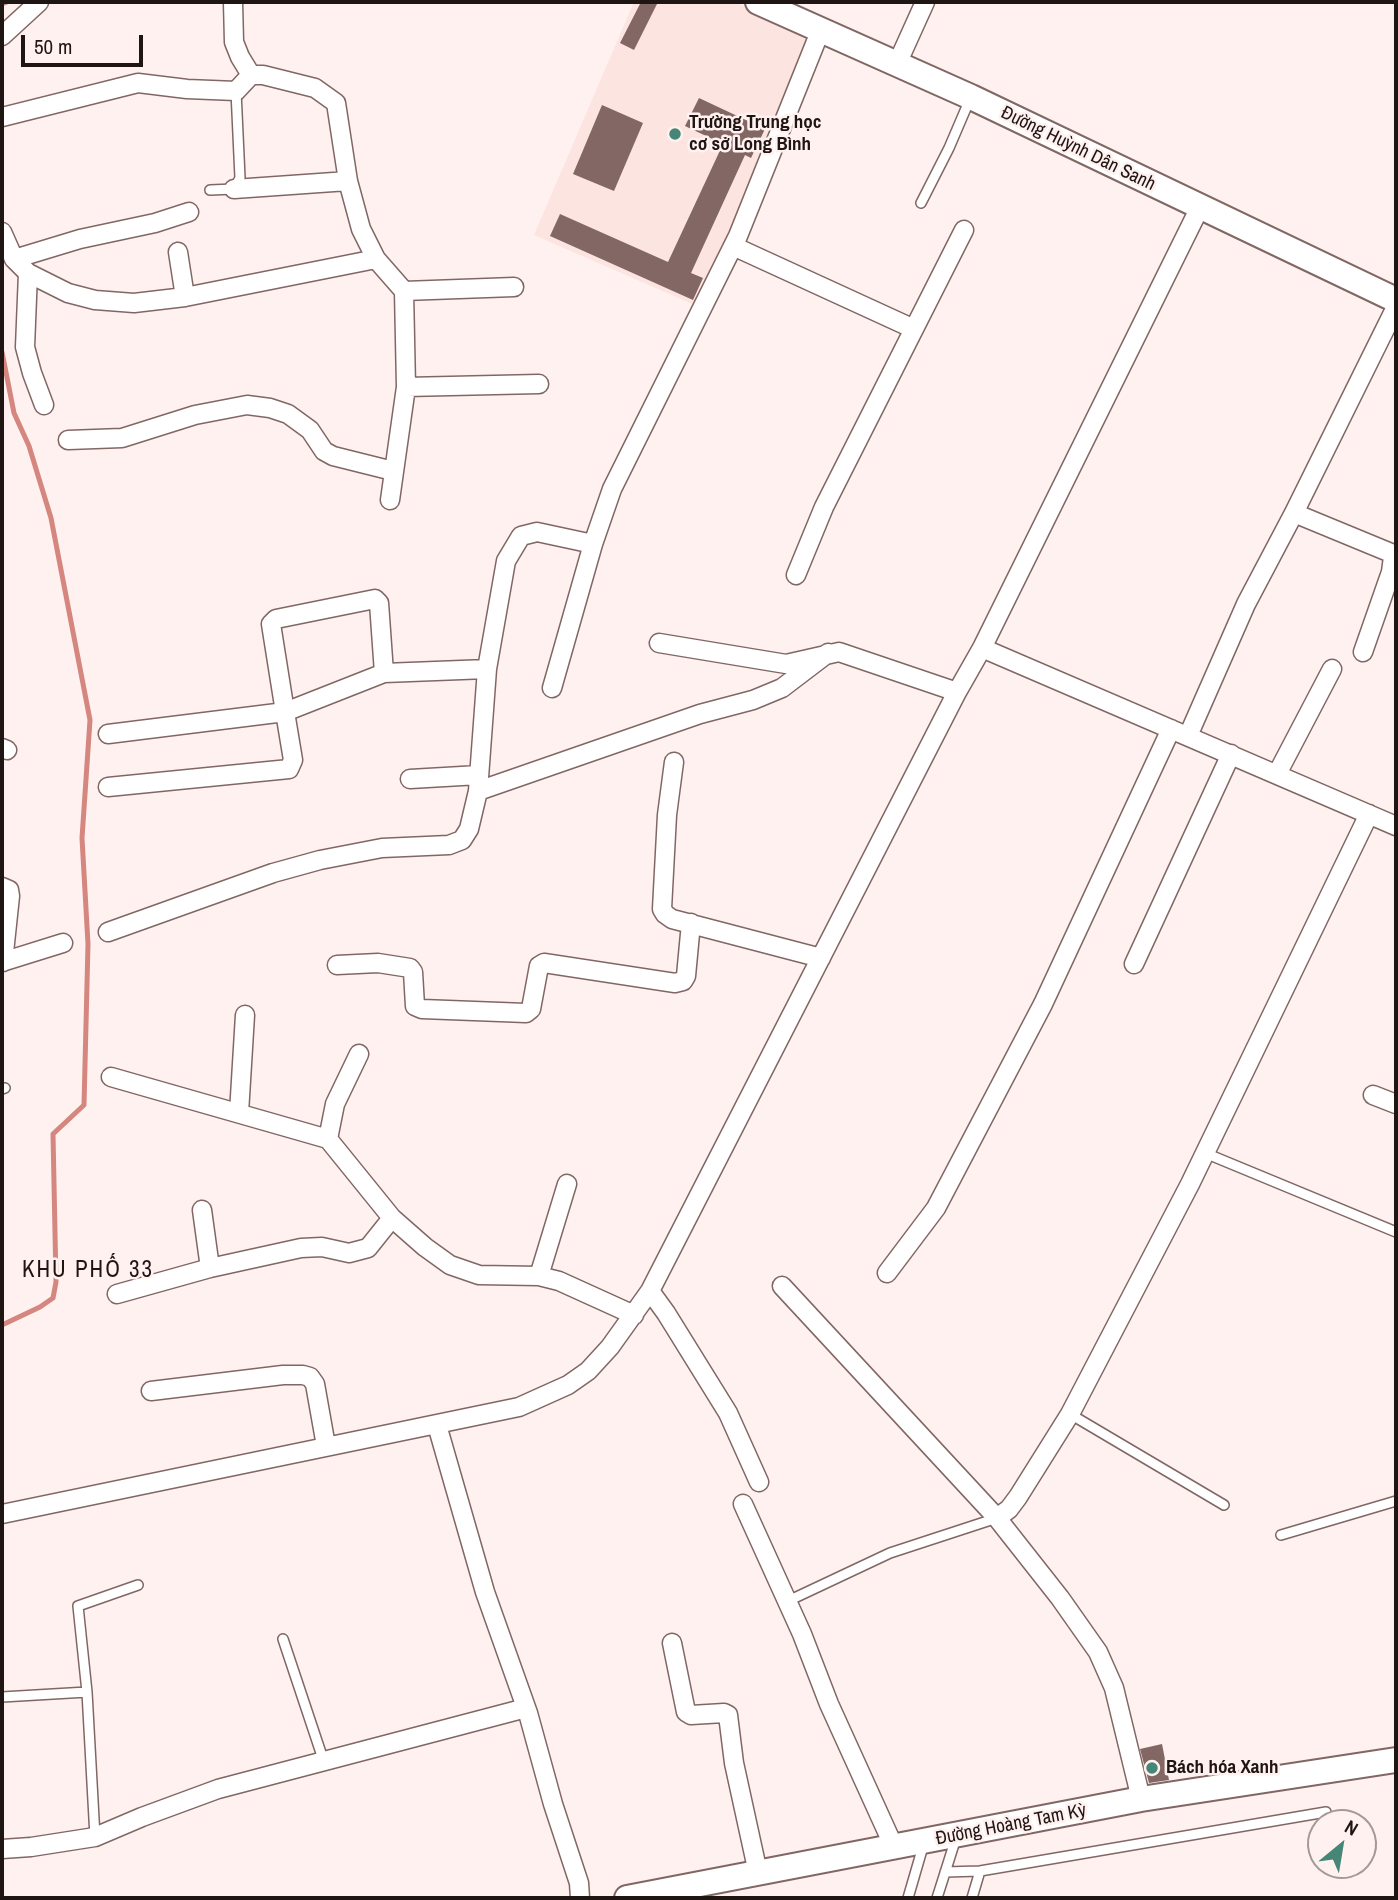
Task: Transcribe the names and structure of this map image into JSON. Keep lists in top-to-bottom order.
{
  "streets": {
    "street": ["Đường Huỳnh Dân Sanh", "Đường Hoàng Tam Kỳ"]
  },
  "districts": ["KHU PHỐ 33"],
  "places": ["Trường Trung học cơ sở Long Bình", "Bách hóa Xanh"],
  "scale_bar": "50 m",
  "north": "top right"
}
